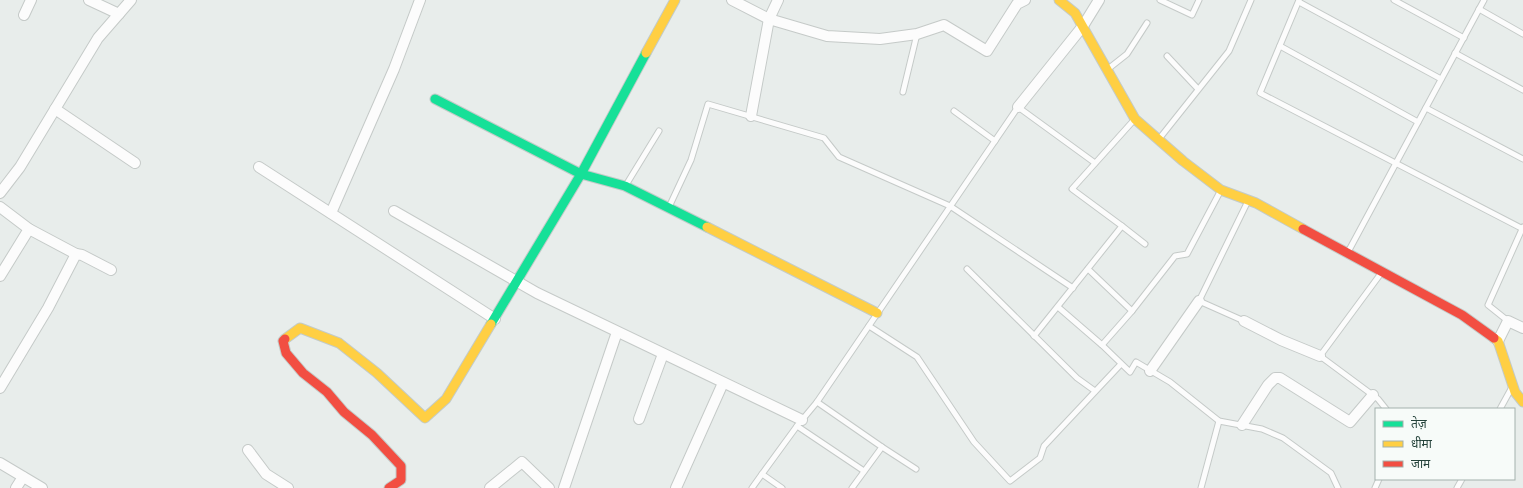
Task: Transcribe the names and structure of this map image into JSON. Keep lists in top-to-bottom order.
{
  "legend": ["तेज़", "धीमा", "जाम"]
}
